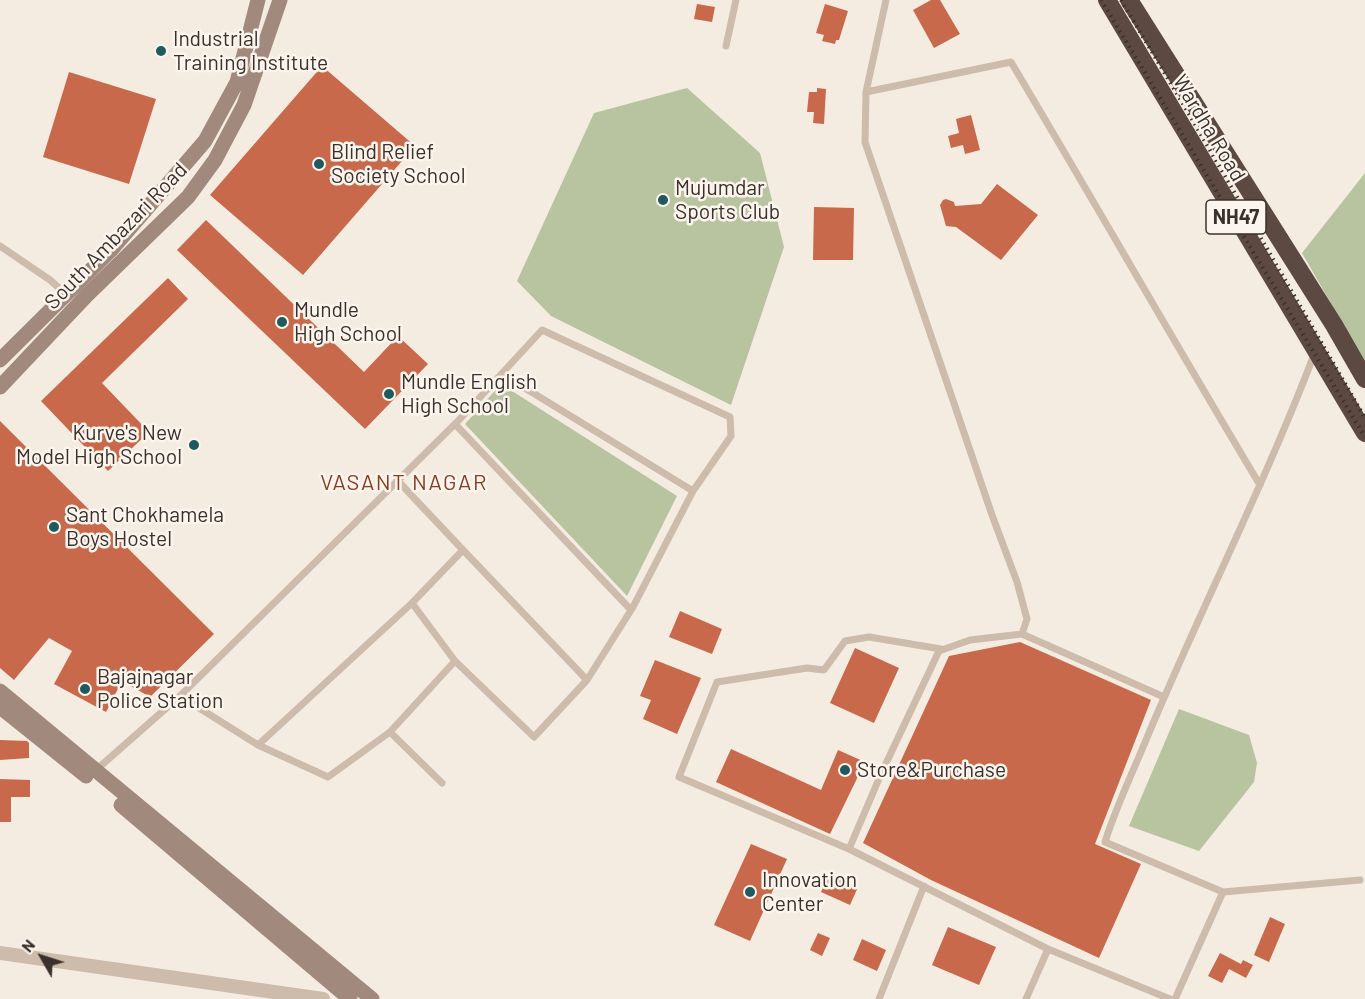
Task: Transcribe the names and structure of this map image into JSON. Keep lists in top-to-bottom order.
{
  "streets": {
    "highway": ["Wardha Road", "NH47"],
    "main road": ["South Ambazari Road"]
  },
  "districts": ["VASANT NAGAR"],
  "places": [
    "Industrial Training Institute",
    "Blind Relief Society School",
    "Mujumdar Sports Club",
    "Mundle High School",
    "Mundle English High School",
    "Kurve's New Model High School",
    "Sant Chokhamela Boys Hostel",
    "Bajajnagar Police Station",
    "Store&Purchase",
    "Innovation Center"
  ],
  "north": "top left"
}
